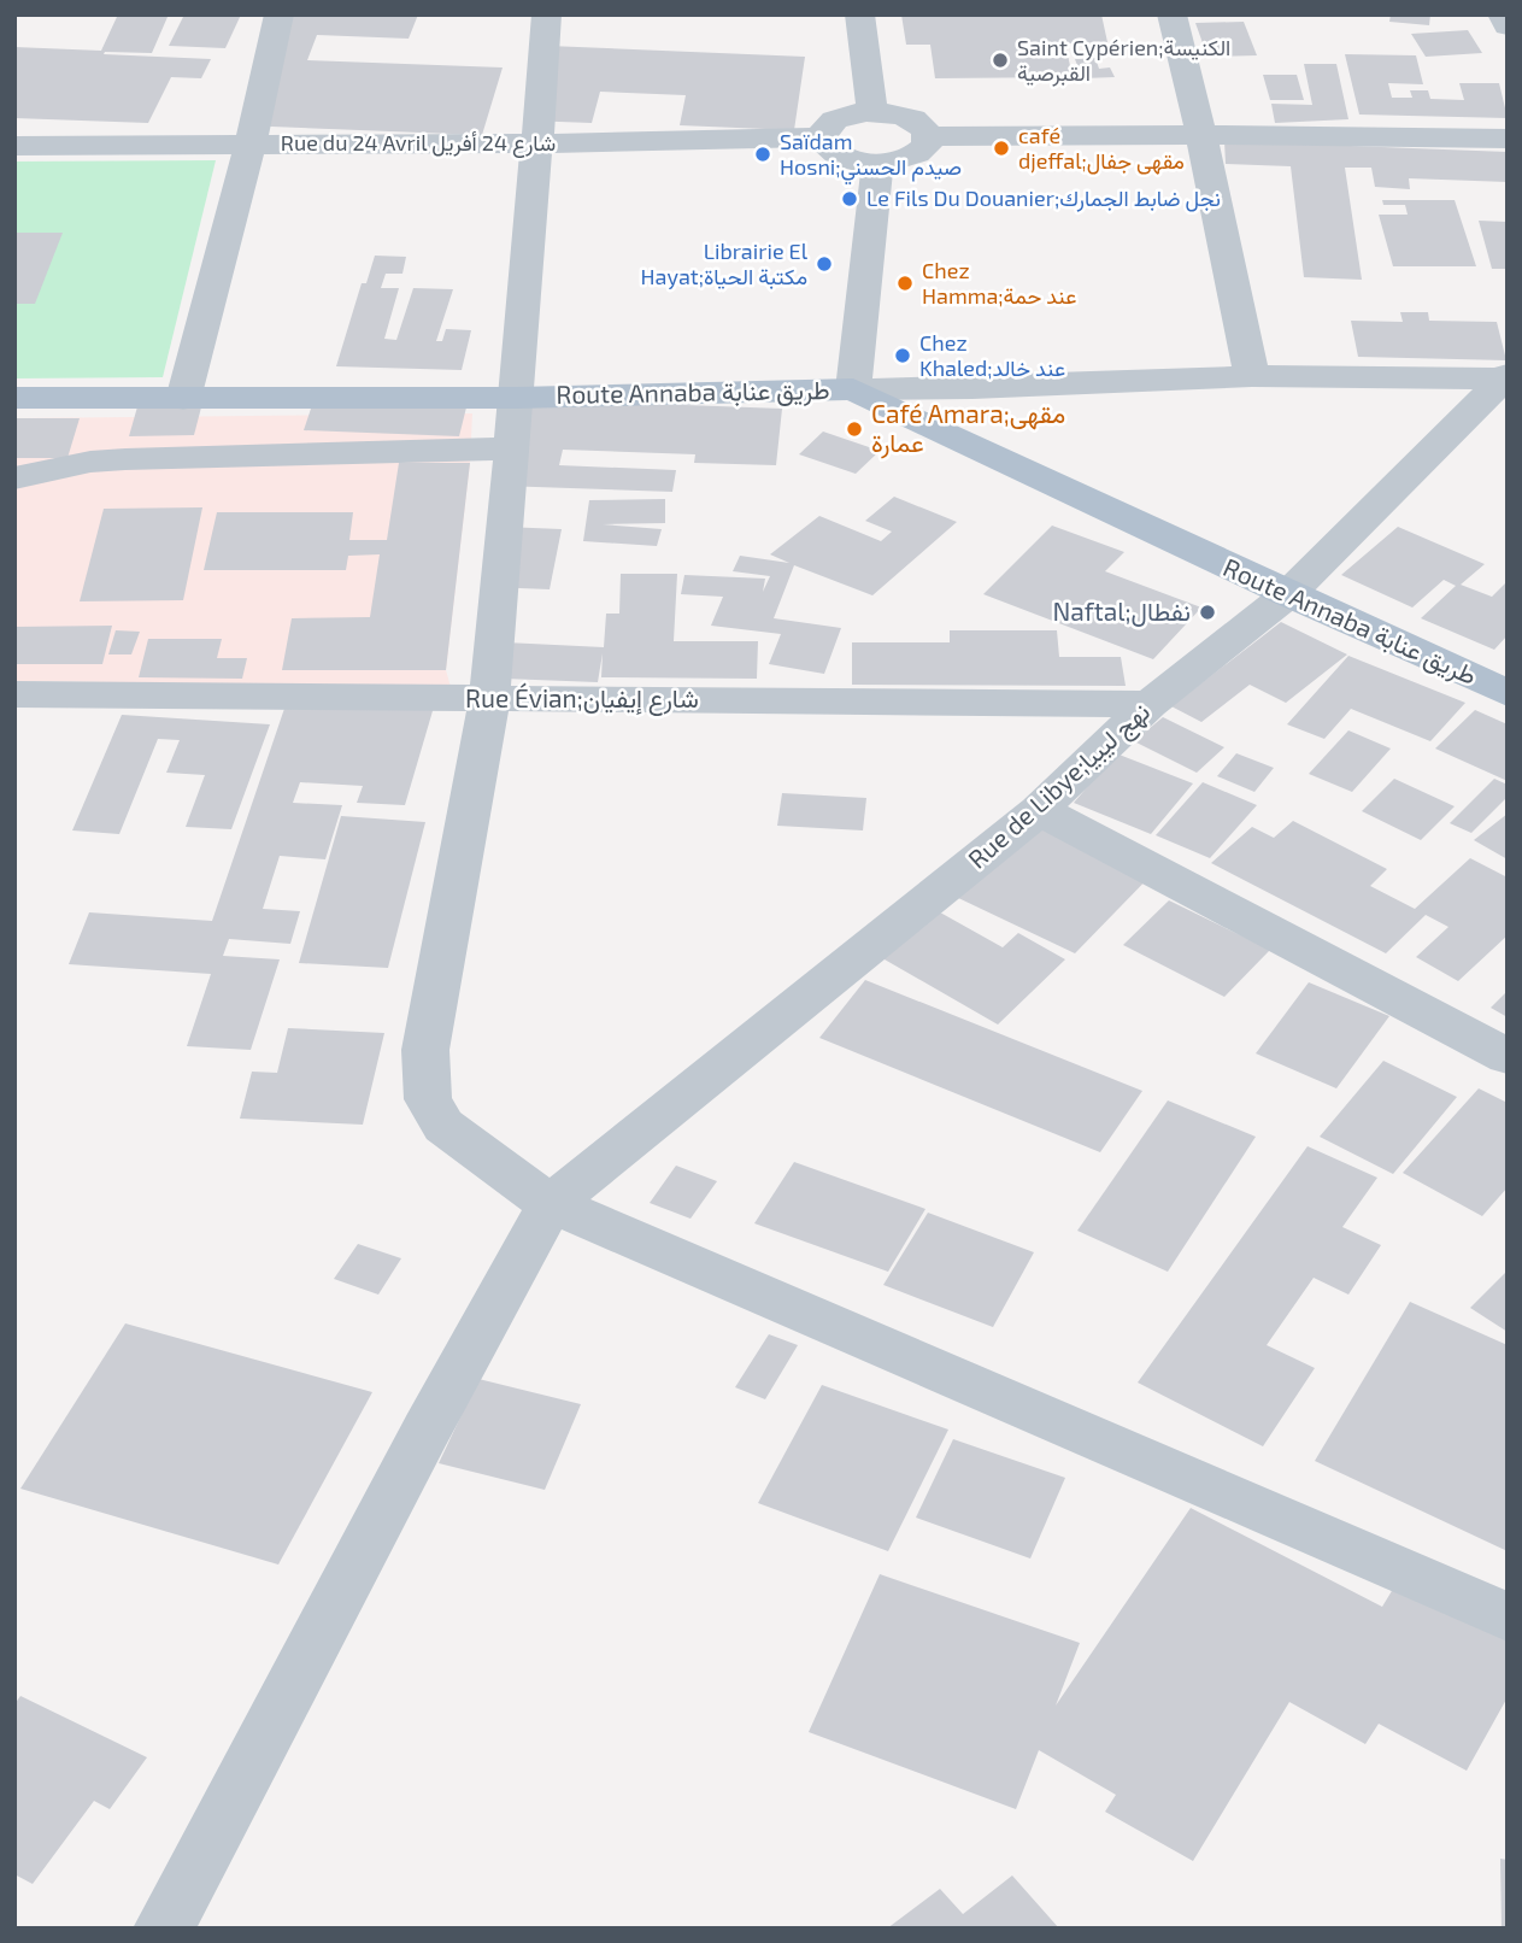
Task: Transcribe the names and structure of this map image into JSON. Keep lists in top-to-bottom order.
{
  "streets": {
    "main road": ["Route Annaba طريق عنابة"],
    "street": ["Rue du 24 Avril شارع 24 أفريل", "Rue Évian;شارع إيفيان", "Rue de Libye;نهج ليبيا"]
  },
  "crossings": [
    ["Route Annaba طريق عنابة", "Rue de Libye;نهج ليبيا"],
    ["Rue Évian;شارع إيفيان", "Rue de Libye;نهج ليبيا"]
  ],
  "places": [
    "Saint Cypérien;الكنيسة القبرصية",
    "café djeffal;مقهى جفال",
    "Saïdam Hosni;صيدم الحسني",
    "Le Fils Du Douanier;نجل ضابط الجمارك",
    "Librairie El Hayat;مكتبة الحياة",
    "Chez Hamma;عند حمة",
    "Chez Khaled;عند خالد",
    "Café Amara;مقهى عمارة",
    "Naftal;نفطال"
  ]
}
